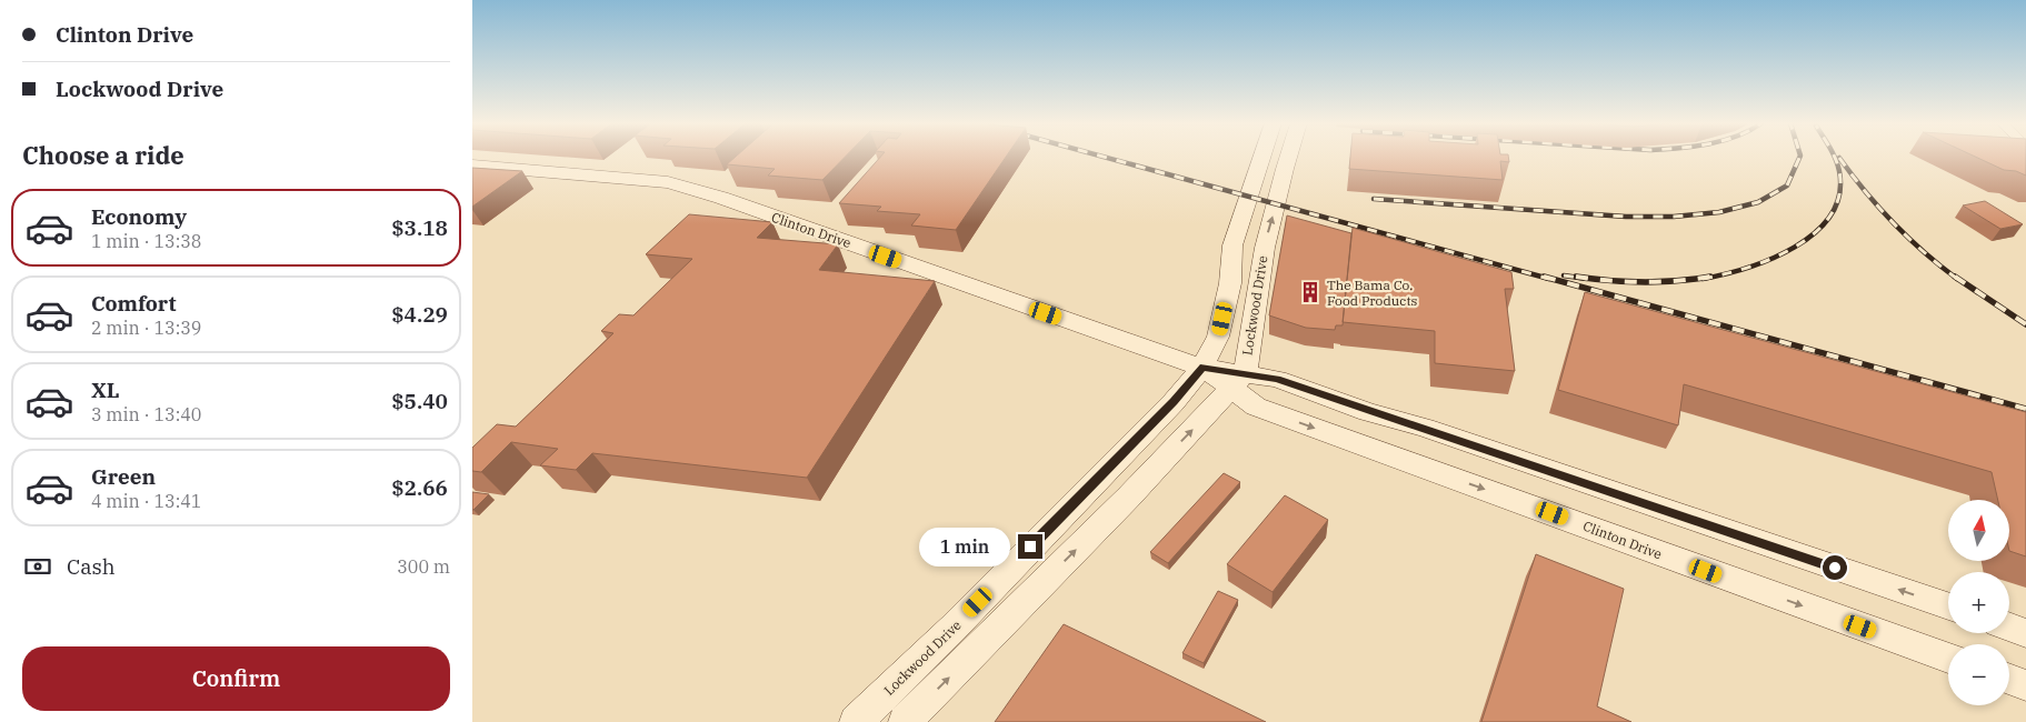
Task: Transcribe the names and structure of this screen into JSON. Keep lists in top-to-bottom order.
{
  "streets": {
    "main road": ["Clinton Drive", "Lockwood Drive"]
  },
  "crossings": [
    ["Clinton Drive", "Lockwood Drive"]
  ],
  "places": {
    "building": ["The Bama Co. Food Products"]
  },
  "north": "top",
  "page": {
    "banner": ["Clinton Drive", "Lockwood Drive"],
    "heading": "Choose a ride",
    "list": [
      {
        "name": "Economy",
        "note": "1 min · 13:38",
        "value": "$3.18"
      },
      {
        "name": "Comfort",
        "note": "2 min · 13:39",
        "value": "$4.29"
      },
      {
        "name": "XL",
        "note": "3 min · 13:40",
        "value": "$5.40"
      },
      {
        "name": "Green",
        "note": "4 min · 13:41",
        "value": "$2.66"
      }
    ],
    "map_buttons": ["+", "−"],
    "bubble": "1 min",
    "pay": ["Cash", "300 m"],
    "buttons": "Confirm"
  }
}
